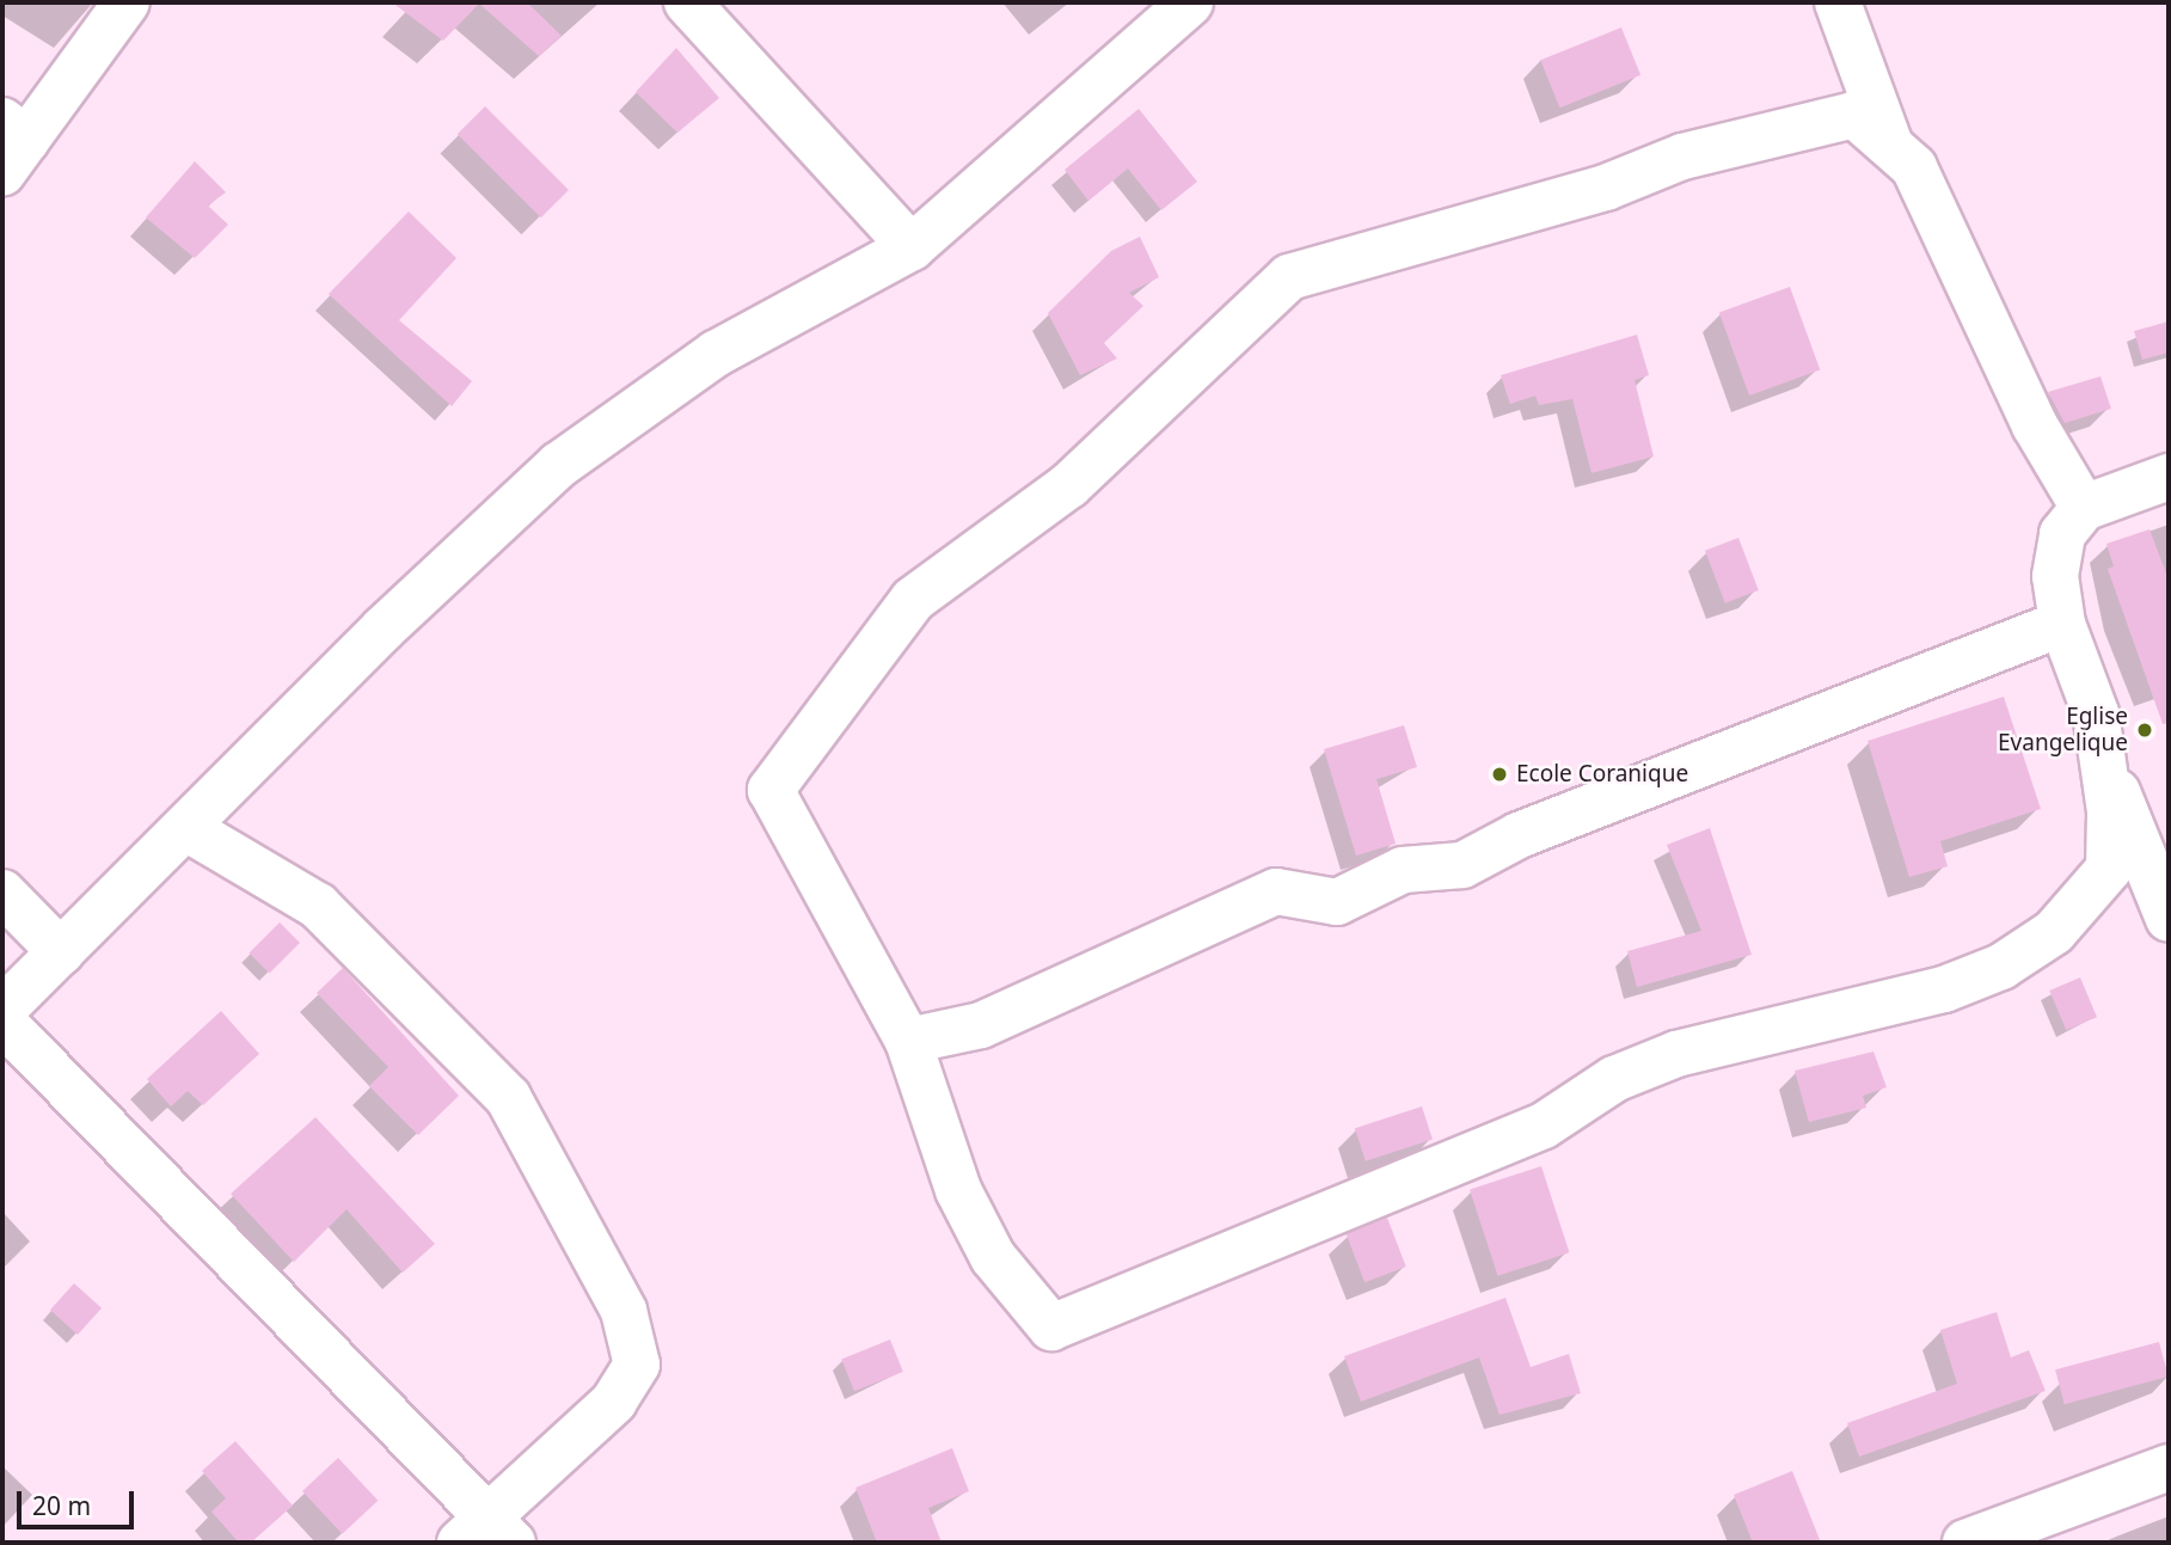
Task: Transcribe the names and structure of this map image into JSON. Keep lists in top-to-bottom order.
{
  "places": ["Eglise Evangelique", "Ecole Coranique"],
  "scale_bar": "20 m"
}
